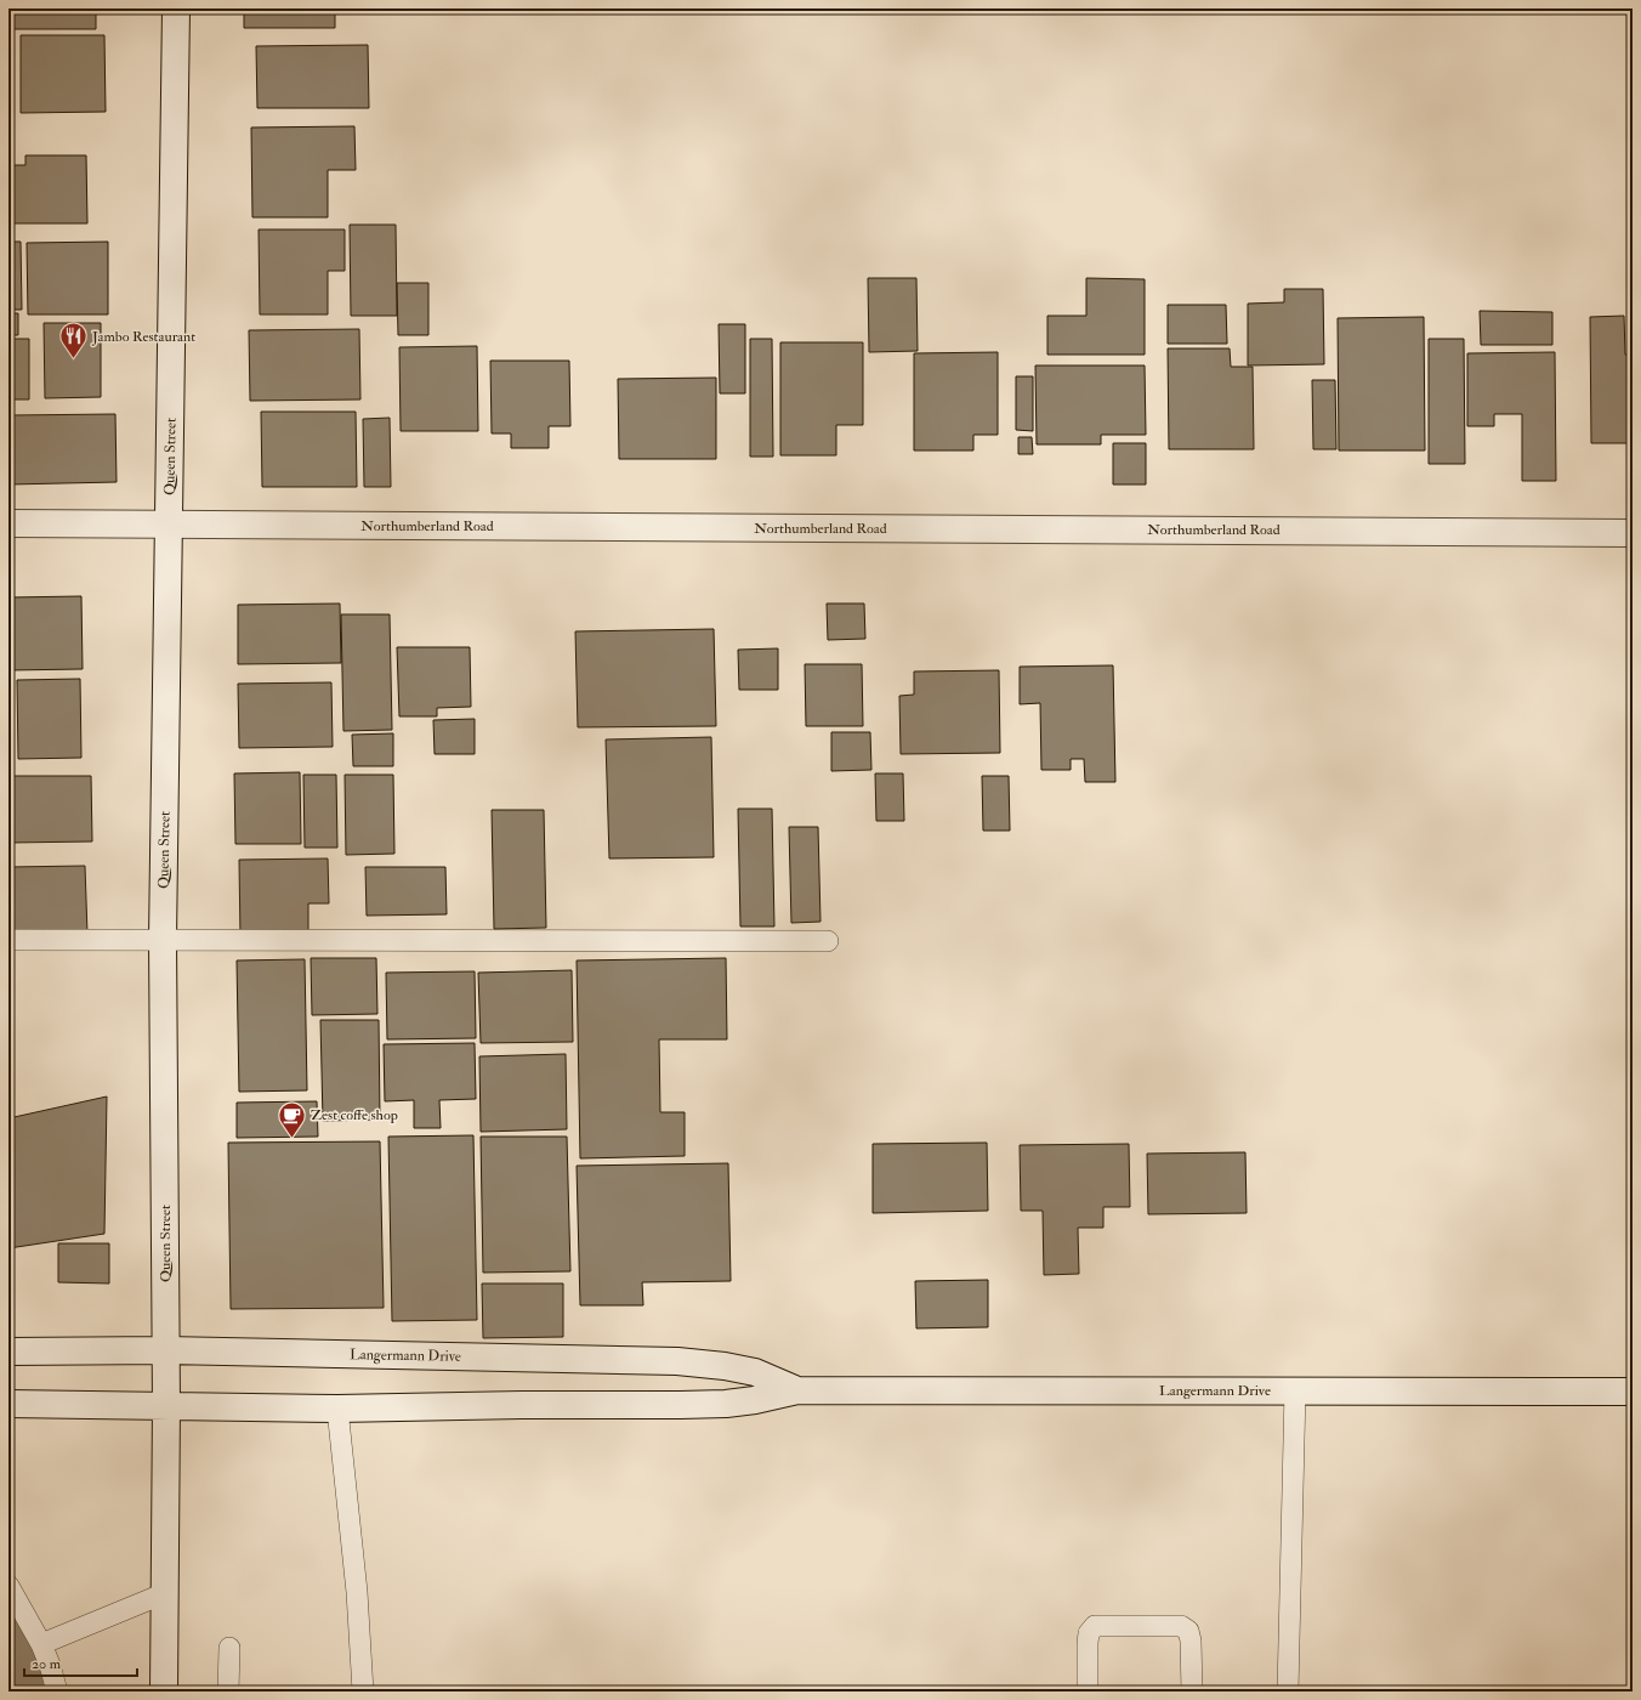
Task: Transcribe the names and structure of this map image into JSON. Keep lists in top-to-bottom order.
{
  "streets": {
    "main road": ["Queen Street", "Northumberland Road", "Langermann Drive"]
  },
  "crossings": [
    ["Queen Street", "Northumberland Road"],
    ["Queen Street", "Langermann Drive"]
  ],
  "places": {
    "restaurant": ["Jambo Restaurant"],
    "cafe": ["Zest coffe shop"]
  },
  "scale_bar": "20 m"
}
